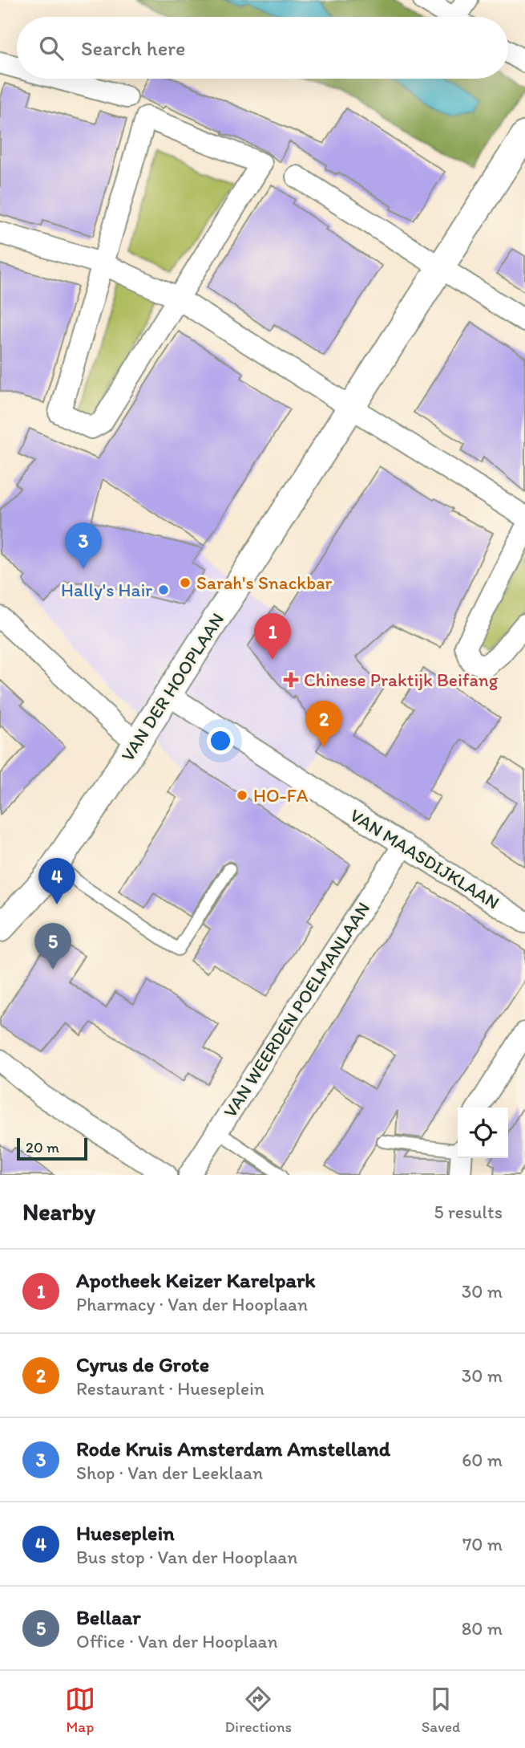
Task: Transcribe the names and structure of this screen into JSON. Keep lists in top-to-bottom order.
{
  "streets": {
    "street": ["VAN DER HOOPLAAN", "VAN MAASDIJKLAAN", "VAN WEERDEN POELMANLAAN"]
  },
  "crossings": [
    ["VAN DER HOOPLAAN", "VAN MAASDIJKLAAN"],
    ["VAN MAASDIJKLAAN", "VAN WEERDEN POELMANLAAN"]
  ],
  "places": {
    "other": ["Sarah's Snackbar", "Hally's Hair", "HO-FA"],
    "health": ["Chinese Praktijk Beifang"]
  },
  "scale_bar": "20 m",
  "page": {
    "search": "Search here",
    "pins": [
      "3",
      "1",
      "2",
      "4",
      "5"
    ],
    "scale": "20 m",
    "heading": ["Nearby", "5 results"],
    "list": [
      {
        "mark": "1",
        "name": "Apotheek Keizer Karelpark",
        "note": "Pharmacy · Van der Hooplaan",
        "value": "30 m"
      },
      {
        "mark": "2",
        "name": "Cyrus de Grote",
        "note": "Restaurant · Hueseplein",
        "value": "30 m"
      },
      {
        "mark": "3",
        "name": "Rode Kruis Amsterdam Amstelland",
        "note": "Shop · Van der Leeklaan",
        "value": "60 m"
      },
      {
        "mark": "4",
        "name": "Hueseplein",
        "note": "Bus stop · Van der Hooplaan",
        "value": "70 m"
      },
      {
        "mark": "5",
        "name": "Bellaar",
        "note": "Office · Van der Hooplaan",
        "value": "80 m"
      }
    ],
    "nav": ["Map", "Directions", "Saved"]
  }
}
